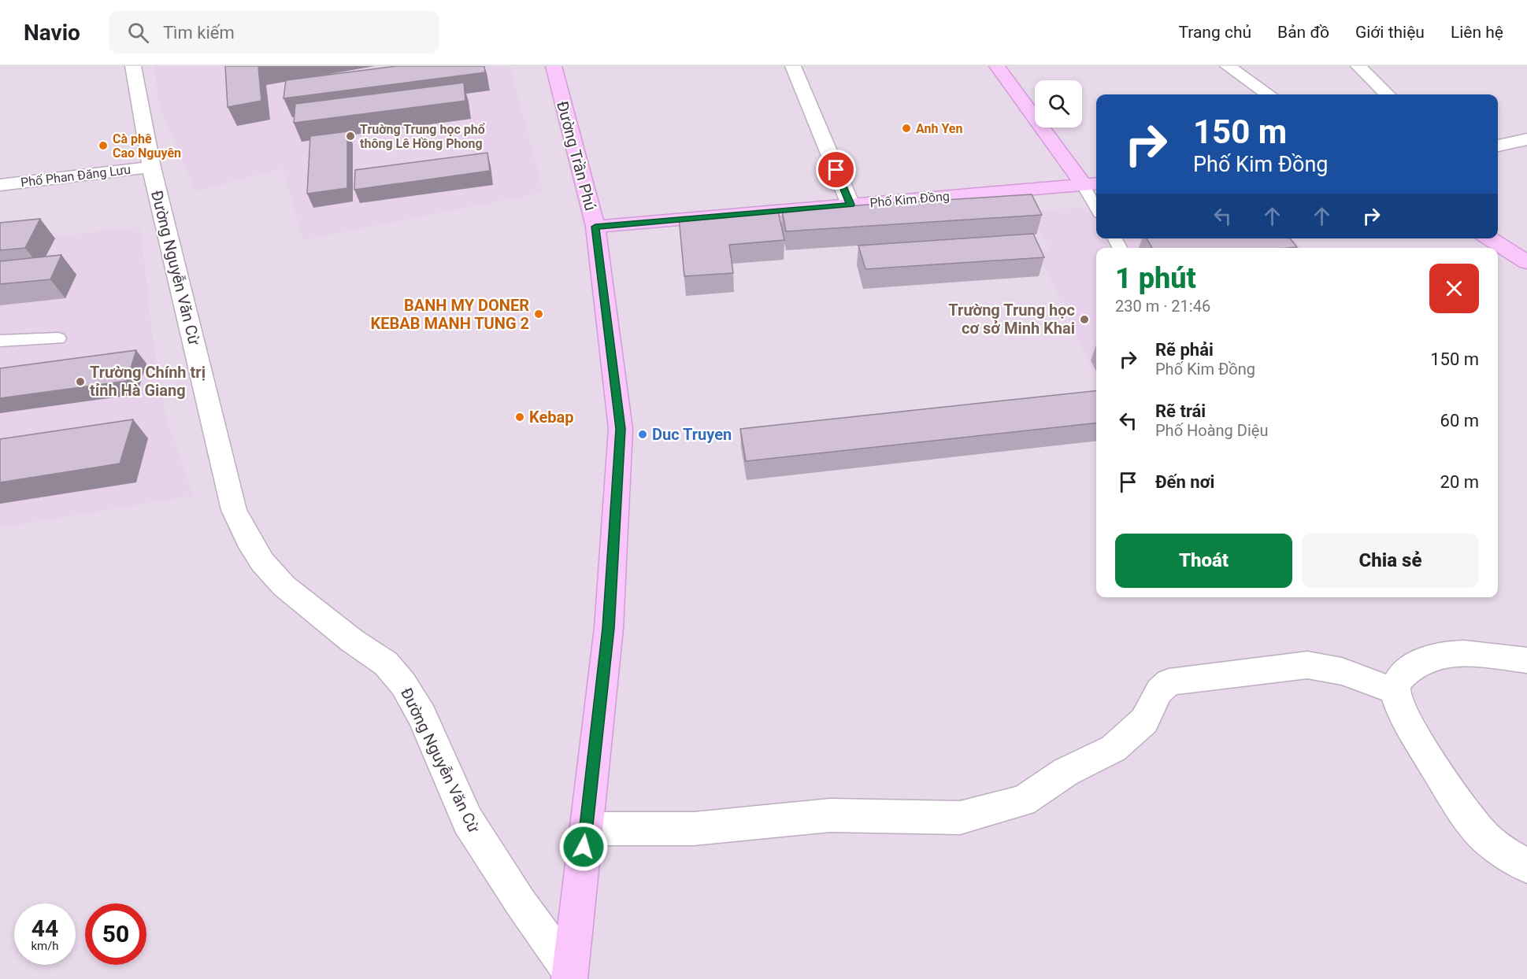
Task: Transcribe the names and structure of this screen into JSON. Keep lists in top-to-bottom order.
{
  "streets": {
    "main road": ["Đường Trần Phú", "Phố Kim Đồng"],
    "street": ["Phố Phan Đăng Lưu", "Đường Nguyễn Văn Cừ"]
  },
  "crossings": [
    ["Đường Trần Phú", "Phố Kim Đồng"],
    ["Đường Trần Phú", "Đường Nguyễn Văn Cừ"],
    ["Phố Phan Đăng Lưu", "Đường Nguyễn Văn Cừ"]
  ],
  "places": [
    "Anh Yen",
    "Truờng Trung học phổ thông Lê Hồng Phong",
    "Cà phê Cao Nguyên",
    "BANH MY DONER KEBAB MANH TUNG 2",
    "Trường Trung học cơ sở Minh Khai",
    "Trường Chính trị tỉnh Hà Giang",
    "Kebap",
    "Duc Truyen"
  ],
  "page": {
    "header": "Navio",
    "search": "Tìm kiếm",
    "nav": [
      "Trang chủ",
      "Bản đồ",
      "Giới thiệu",
      "Liên hệ"
    ],
    "turn": ["150 m", "Phố Kim Đồng"],
    "heading": ["1 phút", "230 m · 21:46"],
    "list": [
      {
        "name": "Rẽ phải",
        "note": "Phố Kim Đồng",
        "value": "150 m"
      },
      {
        "name": "Rẽ trái",
        "note": "Phố Hoàng Diệu",
        "value": "60 m"
      },
      {
        "name": "Đến nơi",
        "value": "20 m"
      }
    ],
    "buttons": ["Thoát", "Chia sẻ"],
    "speed": "44 km/h",
    "limit": "50"
  }
}
